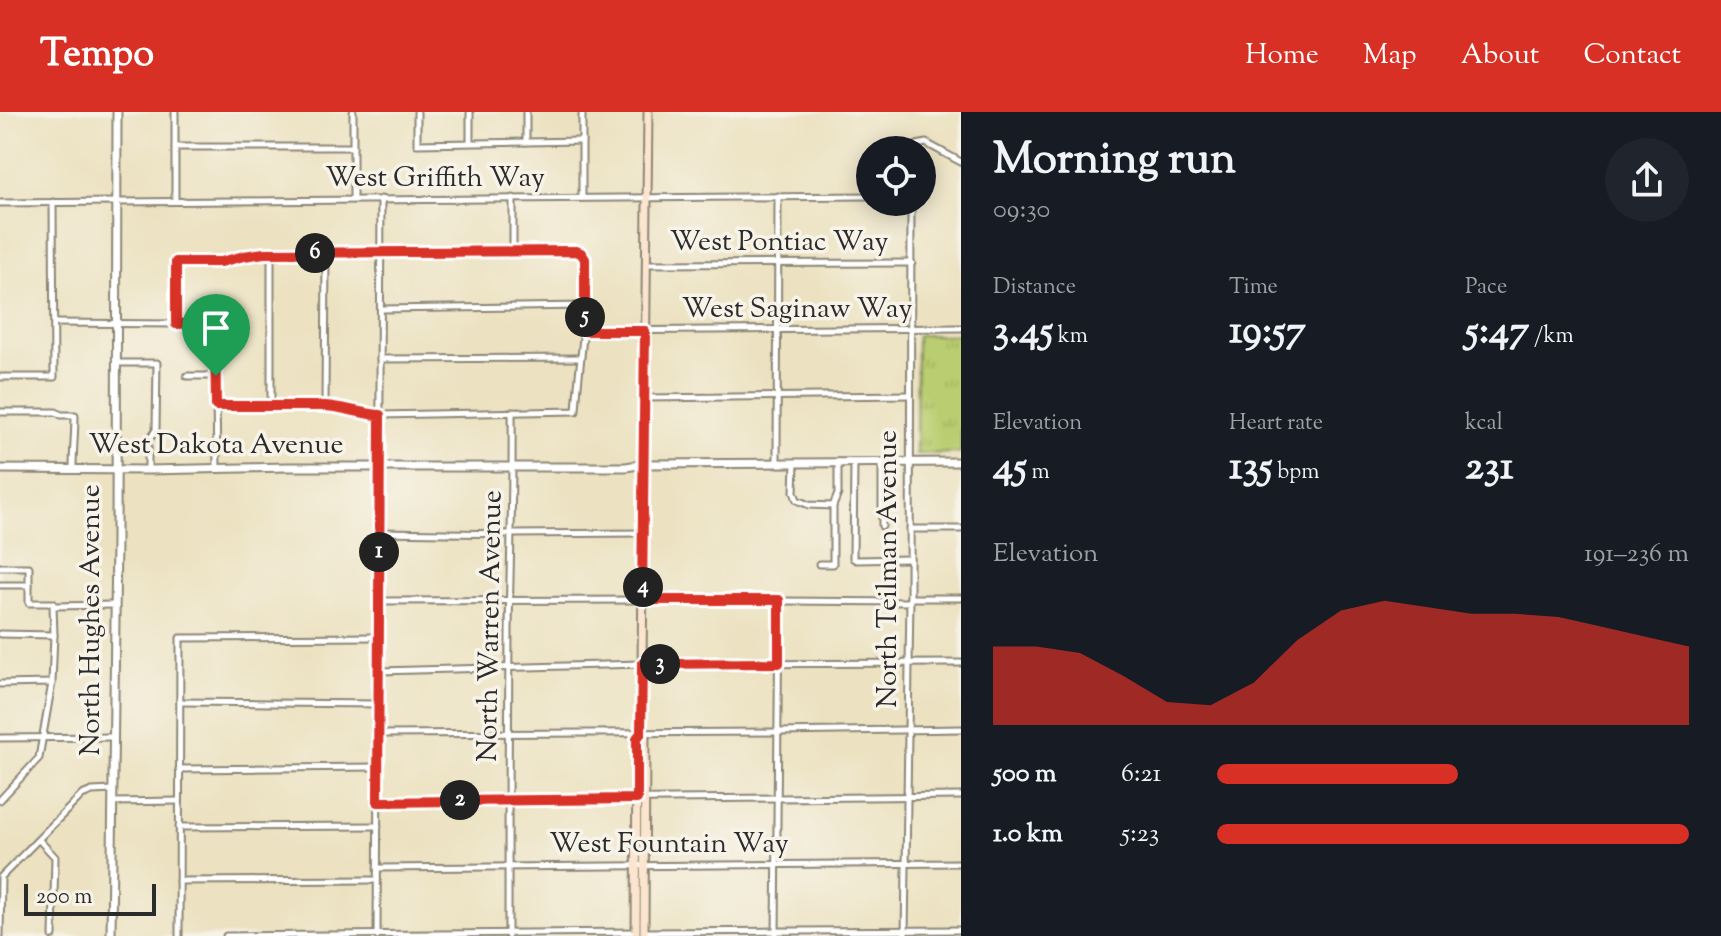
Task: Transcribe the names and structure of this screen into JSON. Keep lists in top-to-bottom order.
{
  "streets": {
    "street": [
      "West Griffith Way",
      "West Pontiac Way",
      "West Saginaw Way",
      "West Dakota Avenue",
      "North Teilman Avenue",
      "North Hughes Avenue",
      "North Warren Avenue",
      "West Fountain Way"
    ]
  },
  "crossings": [
    ["West Griffith Way", "North Hughes Avenue"],
    ["West Pontiac Way", "North Teilman Avenue"],
    ["West Saginaw Way", "North Teilman Avenue"],
    ["West Dakota Avenue", "North Teilman Avenue"],
    ["West Dakota Avenue", "North Hughes Avenue"],
    ["West Dakota Avenue", "North Warren Avenue"],
    ["North Teilman Avenue", "West Fountain Way"],
    ["North Warren Avenue", "West Fountain Way"]
  ],
  "scale_bar": "200 m",
  "page": {
    "header": "Tempo",
    "nav": [
      "Home",
      "Map",
      "About",
      "Contact"
    ],
    "heading": ["Morning run", "09:30"],
    "pins": [
      "6",
      "5",
      "1",
      "4",
      "3",
      "2"
    ],
    "stats": [
      ["Distance", "3.45 km"],
      ["Time", "19:57"],
      ["Pace", "5:47 /km"],
      ["Elevation", "45 m"],
      ["Heart rate", "135 bpm"],
      ["kcal", "231"]
    ],
    "chart": ["Elevation", "191–236 m"],
    "list": [
      {
        "name": "500 m",
        "note": "6:21"
      },
      {
        "name": "1.0 km",
        "note": "5:23"
      }
    ],
    "scale": "200 m"
  }
}
